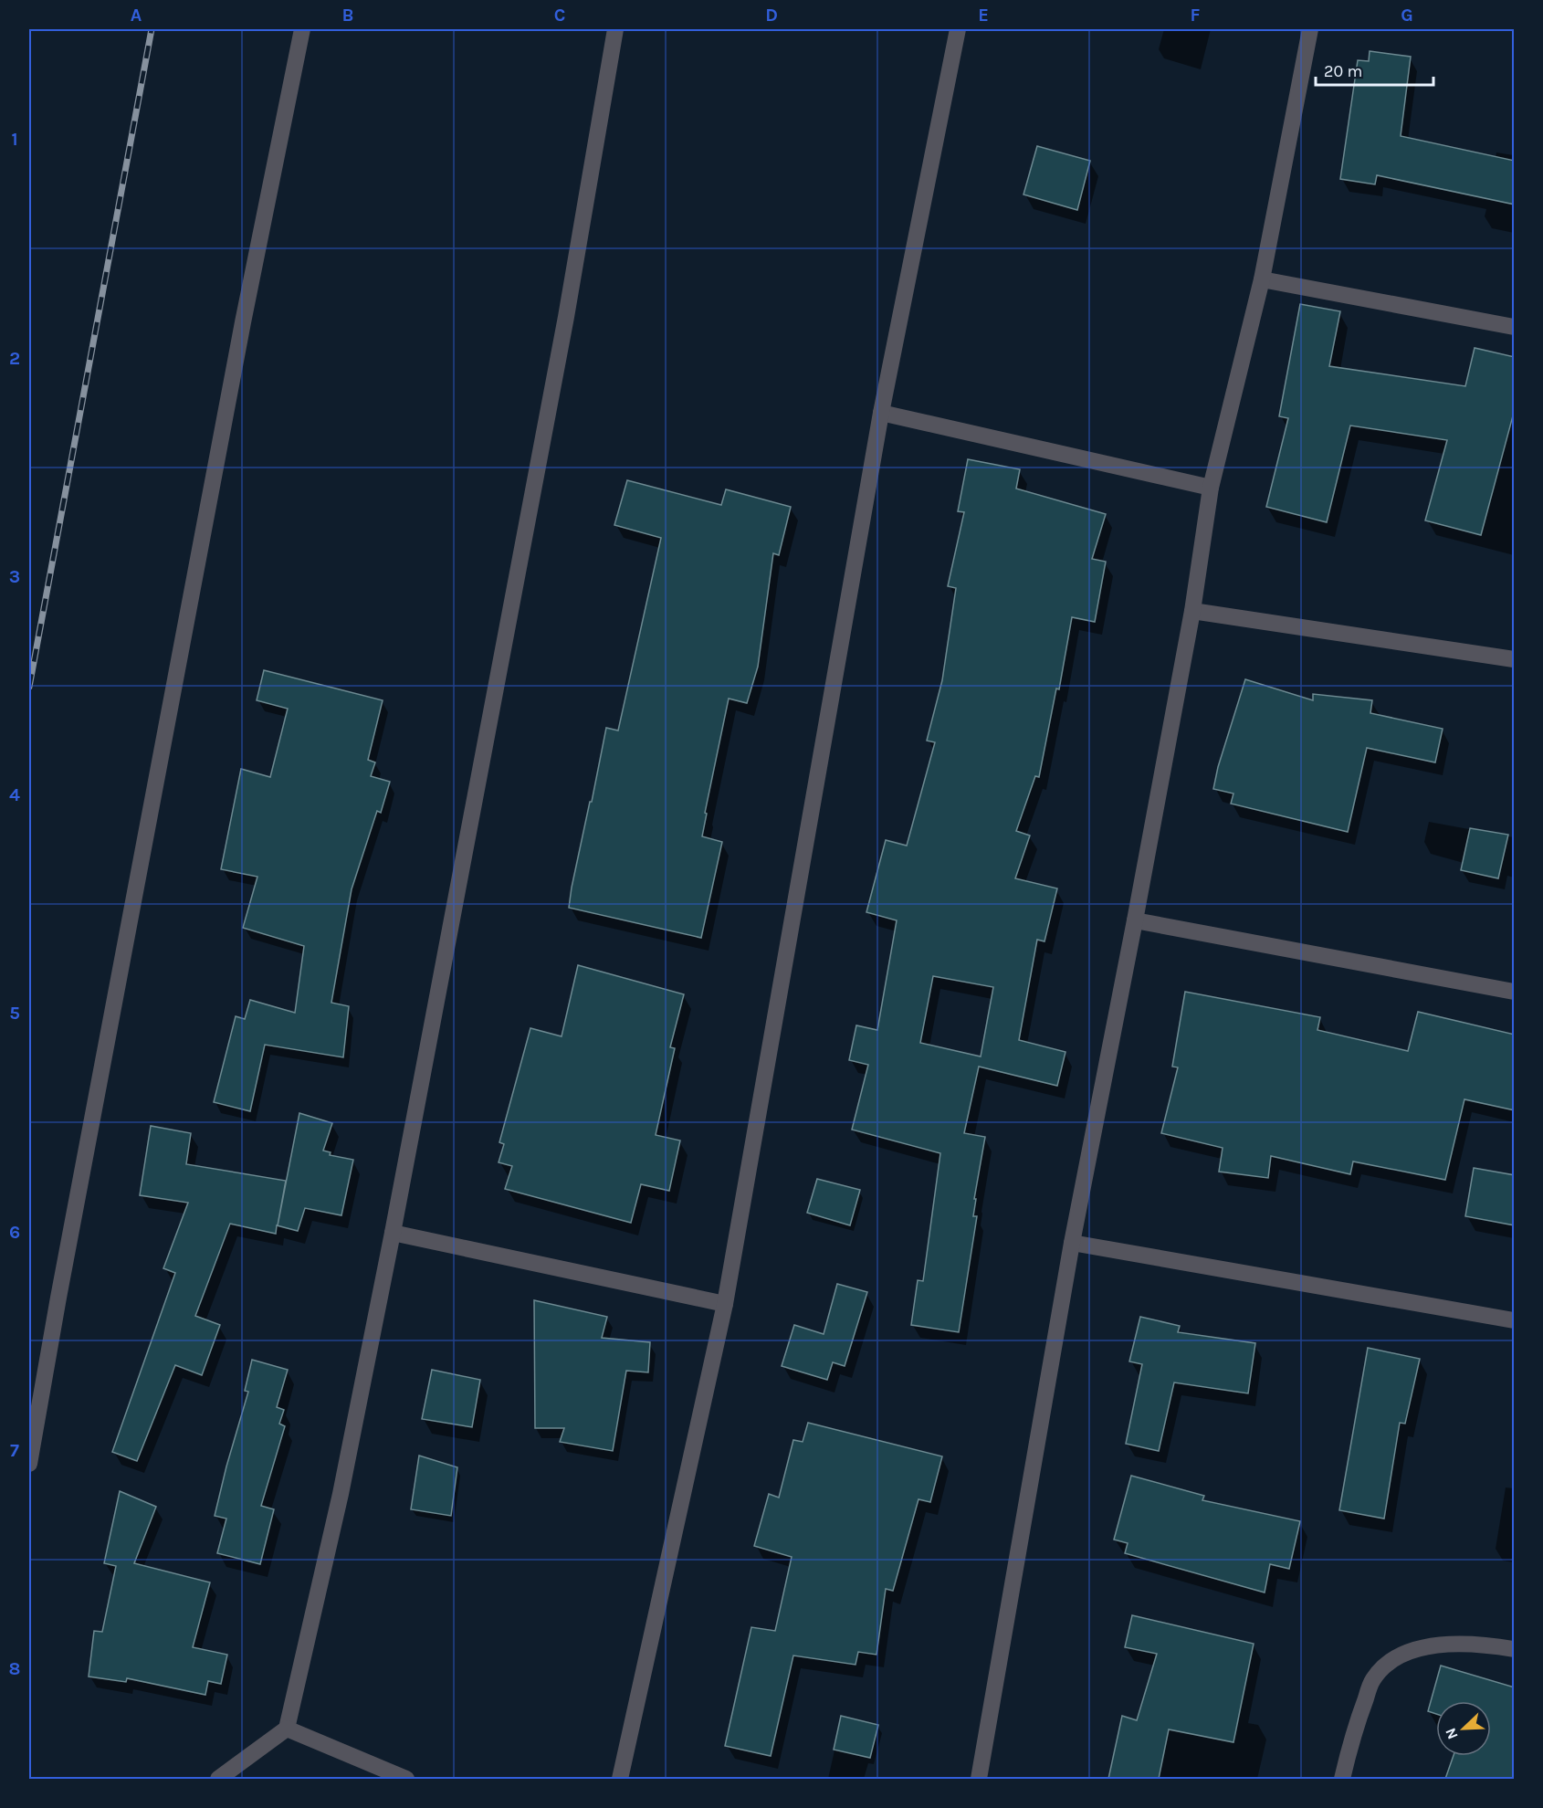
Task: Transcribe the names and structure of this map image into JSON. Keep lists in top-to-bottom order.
{
  "scale_bar": "20 m",
  "north": "bottom left",
  "grid": {
    "columns": [
      "A",
      "B",
      "C",
      "D",
      "E",
      "F",
      "G"
    ],
    "rows": [
      "1",
      "2",
      "3",
      "4",
      "5",
      "6",
      "7",
      "8"
    ]
  }
}
